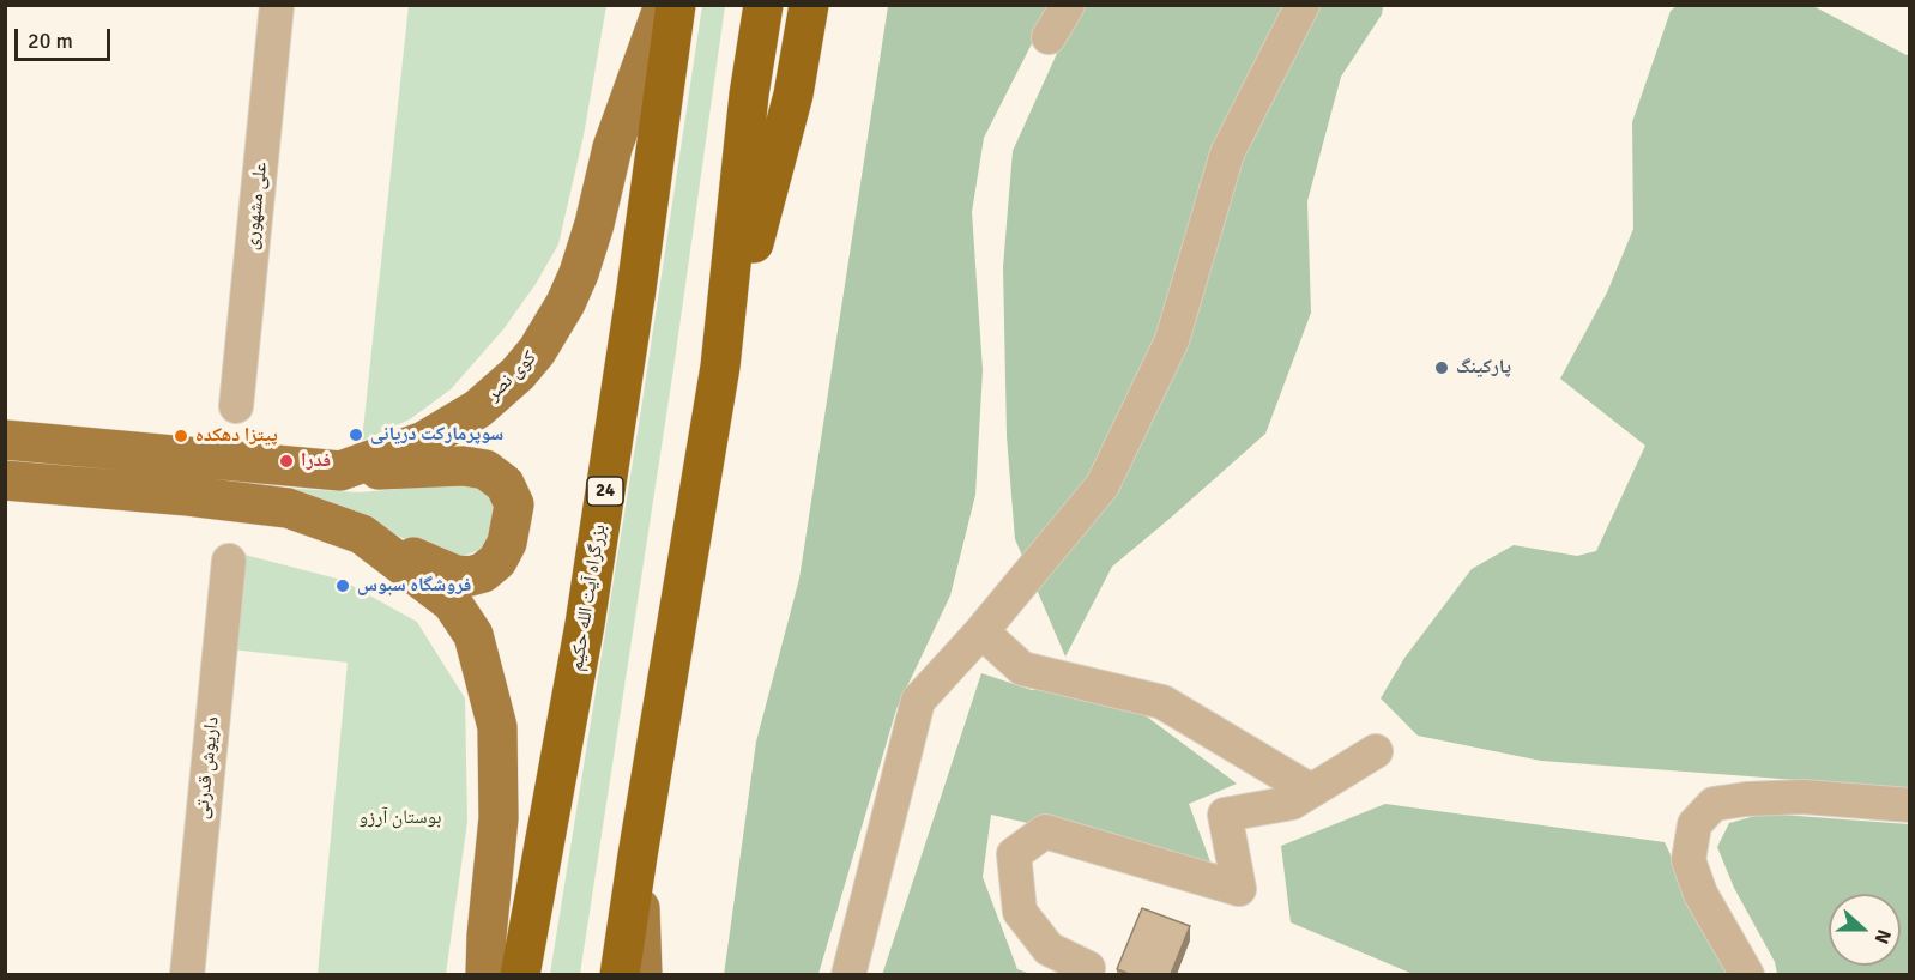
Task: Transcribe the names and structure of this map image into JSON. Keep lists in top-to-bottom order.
{
  "streets": {
    "highway": ["24", "بزرگراه آیت الله حکیم"],
    "main road": ["کوی نصر"],
    "street": ["علی مشهوری", "داریوش قدرتی"]
  },
  "parks": ["بوستان آرزو"],
  "places": [
    "پارکینگ",
    "سوپرمارکت دریانی",
    "پیتزا دهکده",
    "فدرا",
    "فروشگاه سبوس"
  ],
  "scale_bar": "20 m",
  "north": "right"
}
